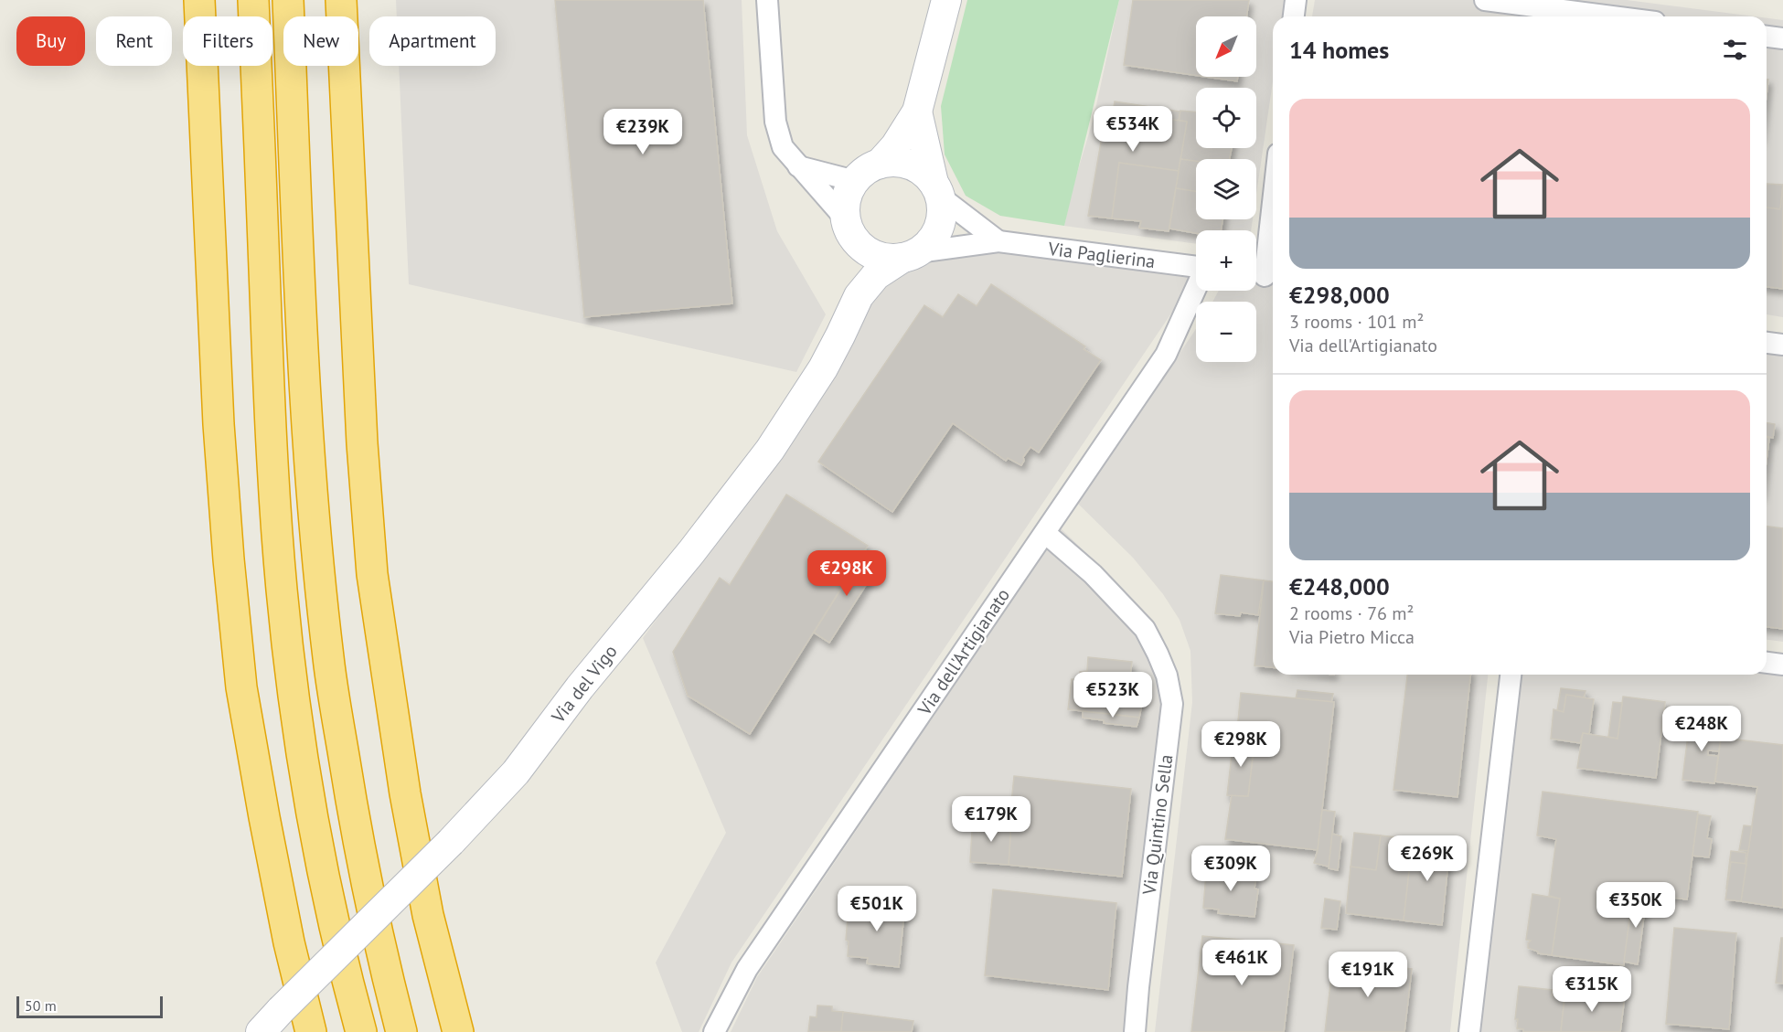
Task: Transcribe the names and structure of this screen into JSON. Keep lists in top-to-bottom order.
{
  "streets": {
    "street": [
      "Via Paglierina",
      "Via dell'Artigianato",
      "Via del Vigo",
      "Via Quintino Sella"
    ]
  },
  "crossings": [
    ["Via Paglierina", "Via del Vigo"],
    ["Via dell'Artigianato", "Via Quintino Sella"]
  ],
  "scale_bar": "50 m",
  "north": "bottom left",
  "page": {
    "map_buttons": ["+", "−"],
    "chip": [
      "Buy",
      "Rent",
      "Filters",
      "New",
      "Apartment"
    ],
    "heading": "14 homes",
    "list": [
      {
        "name": "€298,000",
        "note": "3 rooms · 101 m² · Via dell'Artigianato"
      },
      {
        "name": "€248,000",
        "note": "2 rooms · 76 m² · Via Pietro Micca"
      }
    ],
    "price": [
      "€534K",
      "€239K",
      "€298K",
      "€523K",
      "€248K",
      "€298K",
      "€179K",
      "€269K",
      "€309K",
      "€350K",
      "€501K",
      "€461K",
      "€191K",
      "€315K"
    ],
    "scale": "50 m"
  }
}
